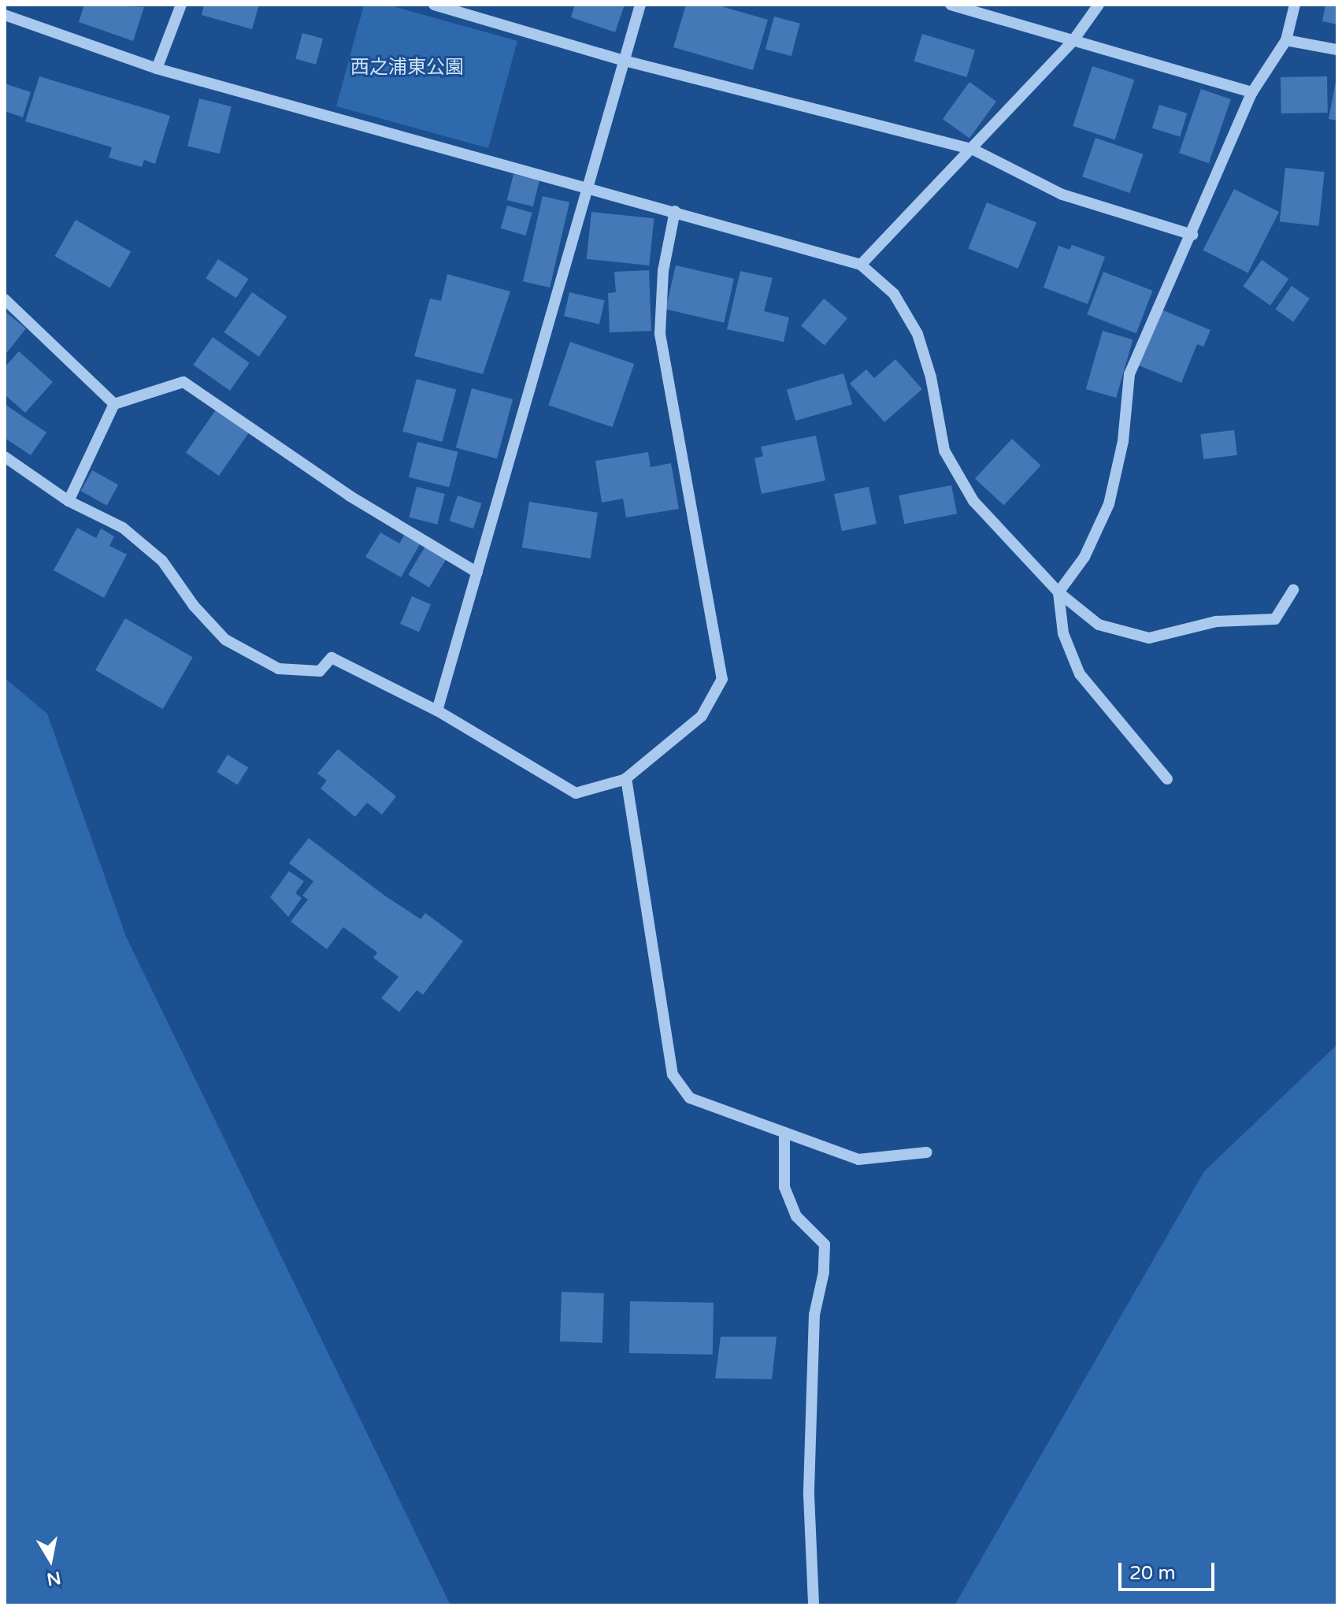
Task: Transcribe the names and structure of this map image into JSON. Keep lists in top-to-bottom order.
{
  "parks": ["西之浦東公園"],
  "scale_bar": "20 m",
  "north": "bottom"
}
